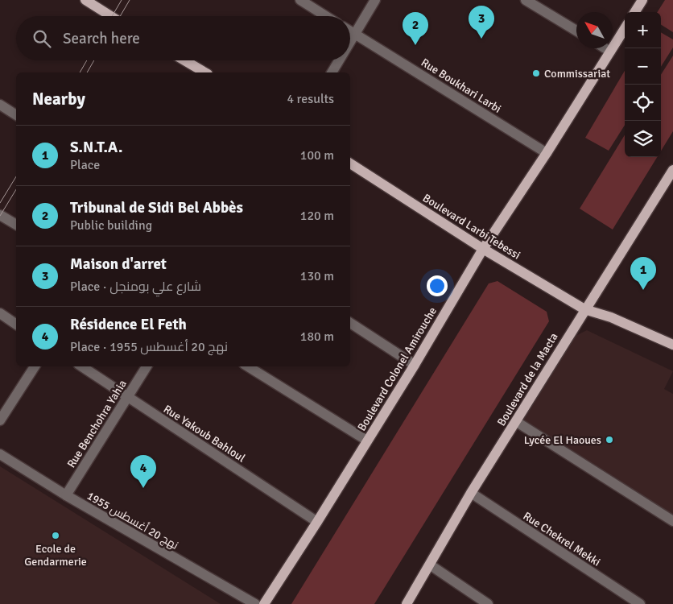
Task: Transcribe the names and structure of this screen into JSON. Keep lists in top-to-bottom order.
{
  "streets": {
    "main road": ["Boulevard Larbi Tebessi", "Boulevard Colonel Amirouche", "Boulevard de la Macta"],
    "street": [
      "Rue Boukhari Larbi",
      "Rue Benchohra Yahia",
      "Rue Yakoub Bahloul",
      "نهج 20 أغسطس 1955",
      "Rue Chekrel Mekki"
    ]
  },
  "crossings": [
    ["Rue Boukhari Larbi", "Boulevard Colonel Amirouche"],
    ["Boulevard Larbi Tebessi", "Boulevard Colonel Amirouche"],
    ["Boulevard Larbi Tebessi", "Boulevard de la Macta"],
    ["Boulevard Colonel Amirouche", "Rue Yakoub Bahloul"],
    ["Boulevard de la Macta", "Rue Chekrel Mekki"],
    ["Rue Benchohra Yahia", "Rue Yakoub Bahloul"],
    ["Rue Benchohra Yahia", "نهج 20 أغسطس 1955"]
  ],
  "places": ["Commissariat", "Lycée El Haoues", "Ecole de Gendarmerie"],
  "north": "top left",
  "page": {
    "pins": [
      "3",
      "2",
      "1",
      "4"
    ],
    "map_buttons": ["+", "−"],
    "search": "Search here",
    "heading": ["Nearby", "4 results"],
    "list": [
      {
        "mark": "1",
        "name": "S.N.T.A.",
        "note": "Place",
        "value": "100 m"
      },
      {
        "mark": "2",
        "name": "Tribunal de Sidi Bel Abbès",
        "note": "Public building",
        "value": "120 m"
      },
      {
        "mark": "3",
        "name": "Maison d'arret",
        "note": "Place · شارع علي بومنجل",
        "value": "130 m"
      },
      {
        "mark": "4",
        "name": "Résidence El Feth",
        "note": "Place · نهج 20 أغسطس 1955",
        "value": "180 m"
      }
    ]
  }
}
